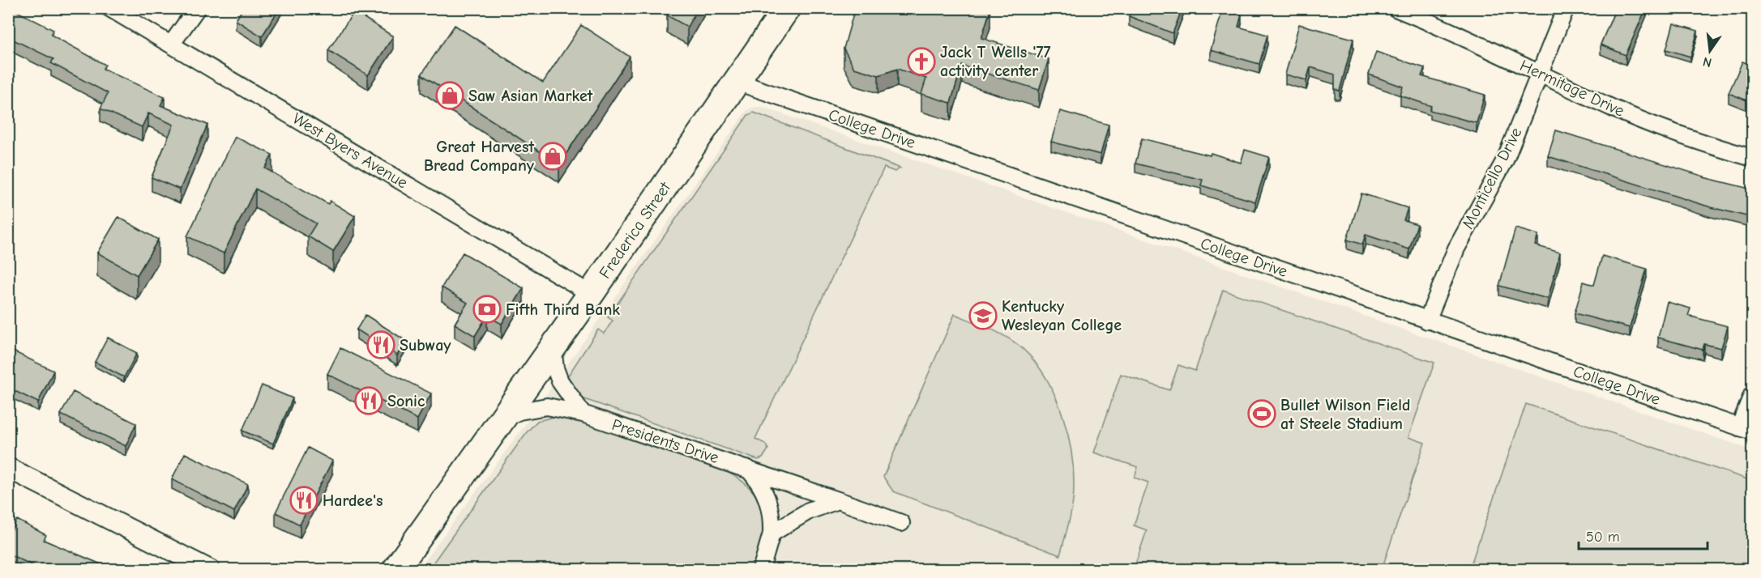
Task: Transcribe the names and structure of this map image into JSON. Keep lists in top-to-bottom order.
{
  "streets": {
    "main road": ["Frederica Street"],
    "street": [
      "Hermitage Drive",
      "College Drive",
      "West Byers Avenue",
      "Monticello Drive",
      "Presidents Drive"
    ]
  },
  "crossings": [
    ["Hermitage Drive", "Monticello Drive"],
    ["College Drive", "Monticello Drive"],
    ["College Drive", "Frederica Street"],
    ["West Byers Avenue", "Frederica Street"],
    ["Frederica Street", "Presidents Drive"]
  ],
  "places": {
    "church": ["Jack T Wells '77 activity center"],
    "shop": ["Saw Asian Market", "Great Harvest Bread Company"],
    "bank": ["Fifth Third Bank"],
    "school or university": ["Kentucky Wesleyan College"],
    "restaurant": ["Subway", "Sonic", "Hardee's"],
    "sports": ["Bullet Wilson Field at Steele Stadium"]
  },
  "scale_bar": "50 m",
  "north": "bottom"
}
